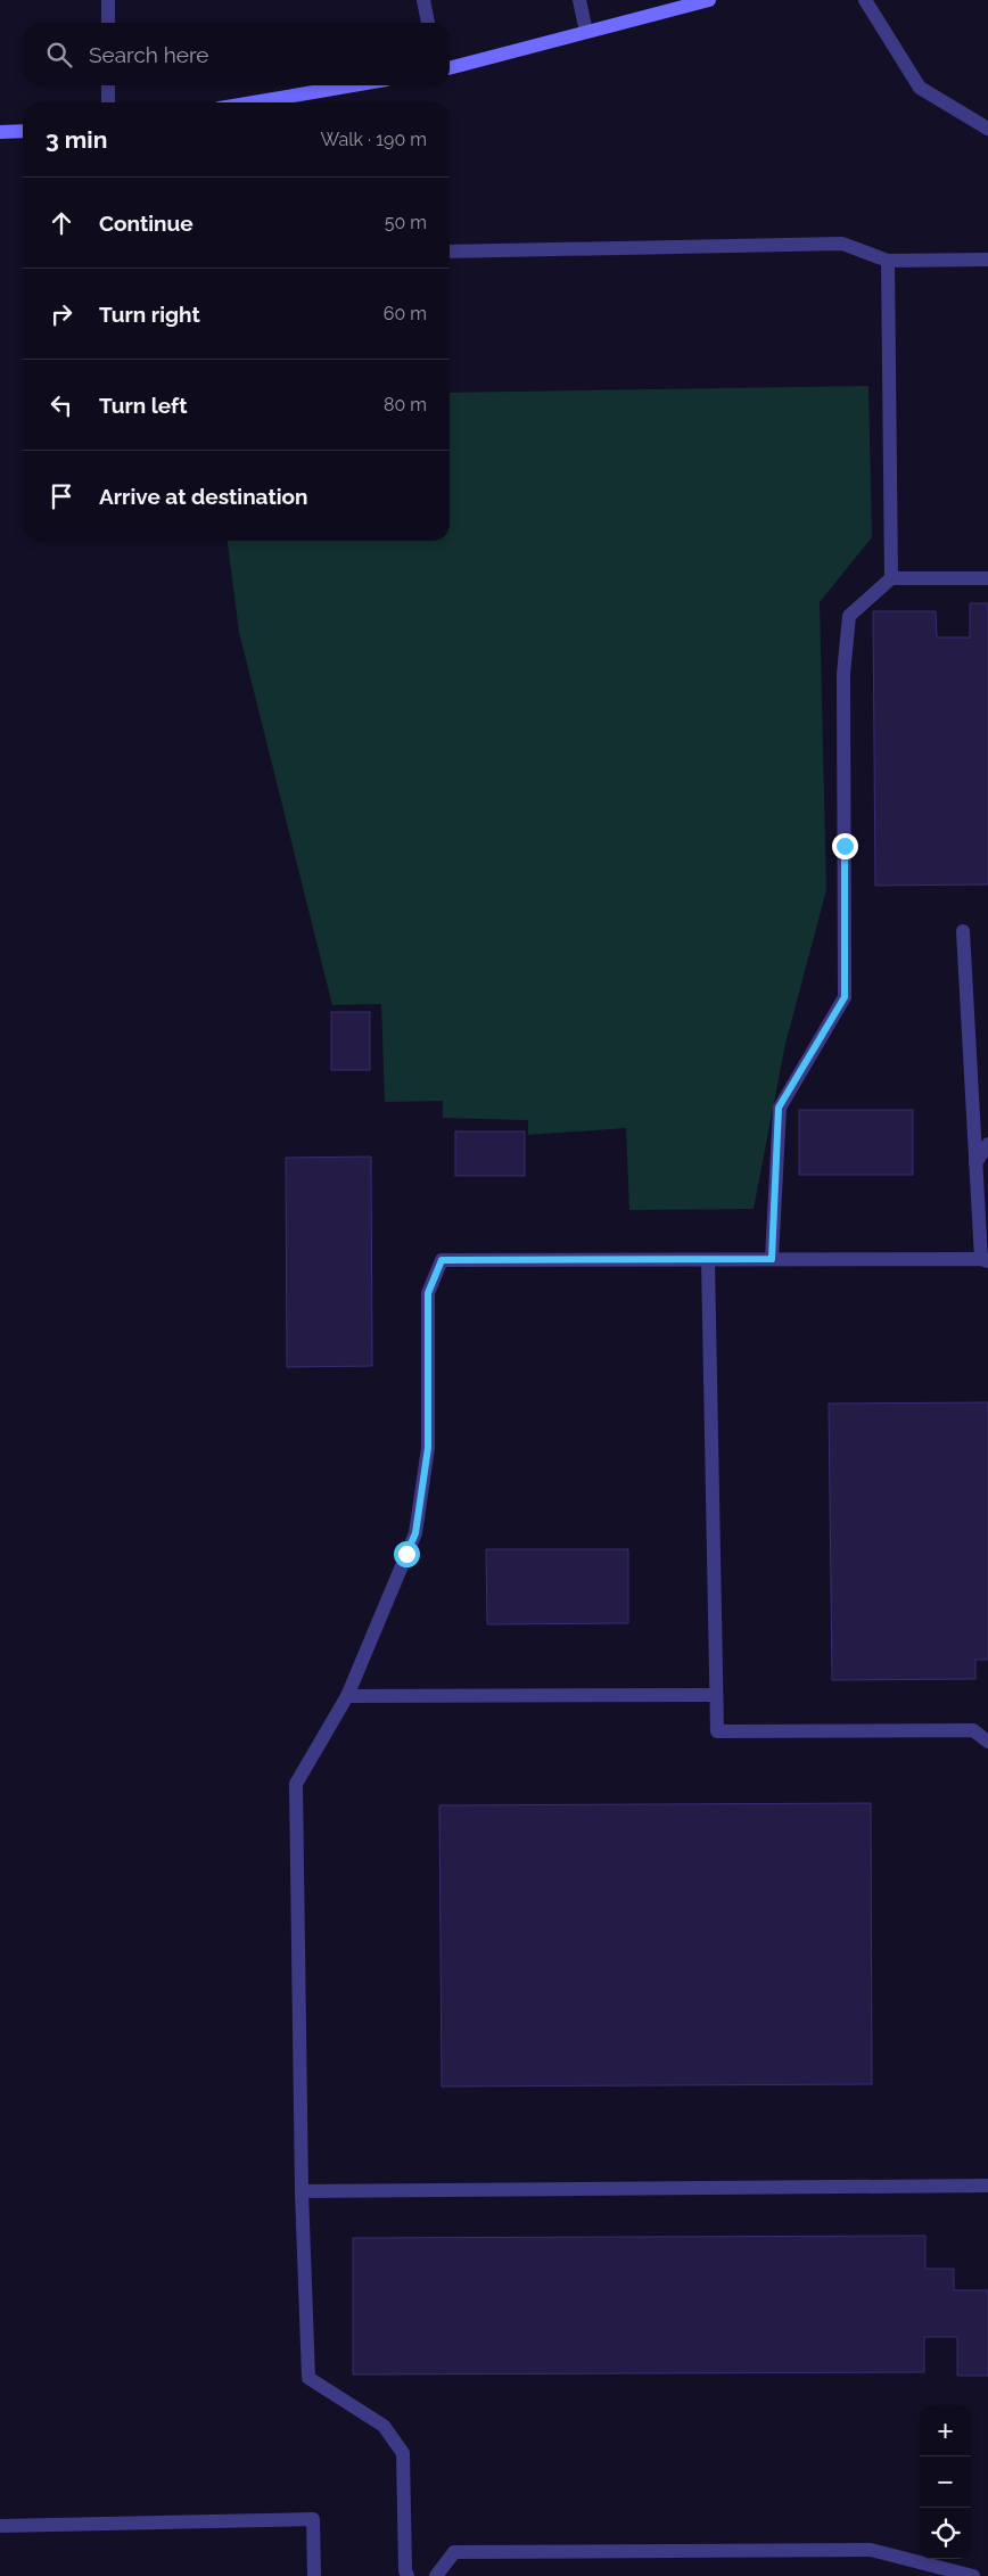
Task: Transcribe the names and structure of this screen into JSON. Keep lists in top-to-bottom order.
{
  "page": {
    "search": "Search here",
    "heading": ["3 min", "Walk · 190 m"],
    "list": [
      ["Continue", "50 m"],
      ["Turn right", "60 m"],
      ["Turn left", "80 m"],
      "Arrive at destination"
    ],
    "map_buttons": ["+", "−"]
  }
}
